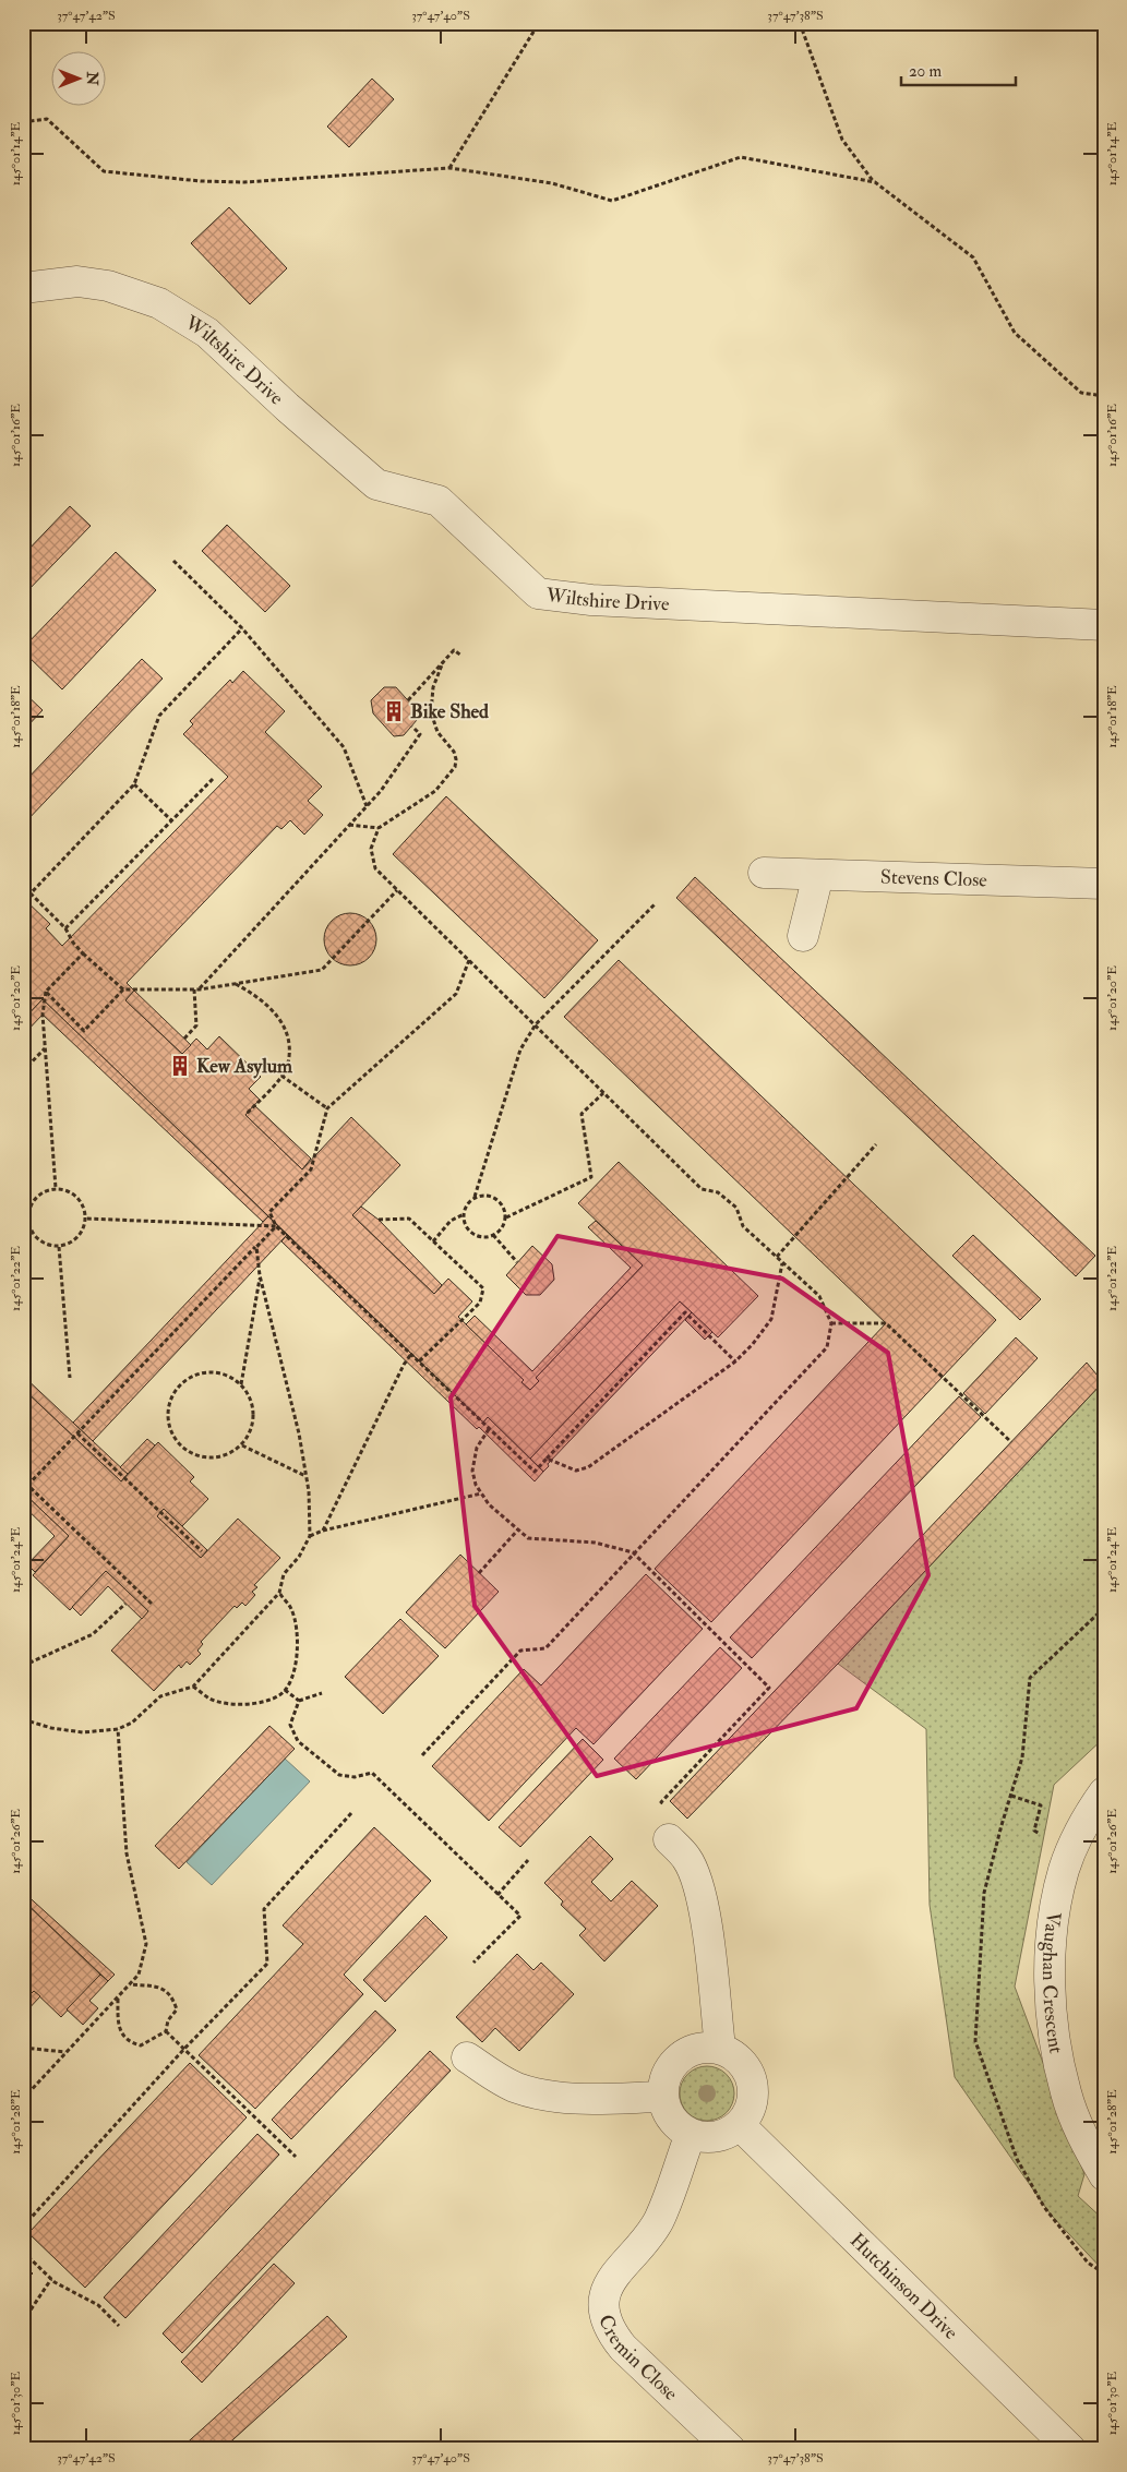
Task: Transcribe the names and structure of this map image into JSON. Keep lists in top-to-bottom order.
{
  "streets": {
    "street": [
      "Wiltshire Drive",
      "Stevens Close",
      "Vaughan Crescent",
      "Hutchinson Drive",
      "Cremin Close"
    ]
  },
  "crossings": [
    ["Hutchinson Drive", "Cremin Close"]
  ],
  "places": {
    "building": ["Bike Shed", "Kew Asylum"]
  },
  "scale_bar": "20 m",
  "north": "right",
  "coordinates": [
    "37°47'42\"S",
    "37°47'40\"S",
    "37°47'38\"S",
    "145°01'14\"E",
    "145°01'16\"E",
    "145°01'18\"E",
    "145°01'20\"E",
    "145°01'22\"E",
    "145°01'24\"E",
    "145°01'26\"E",
    "145°01'28\"E",
    "145°01'30\"E"
  ]
}
